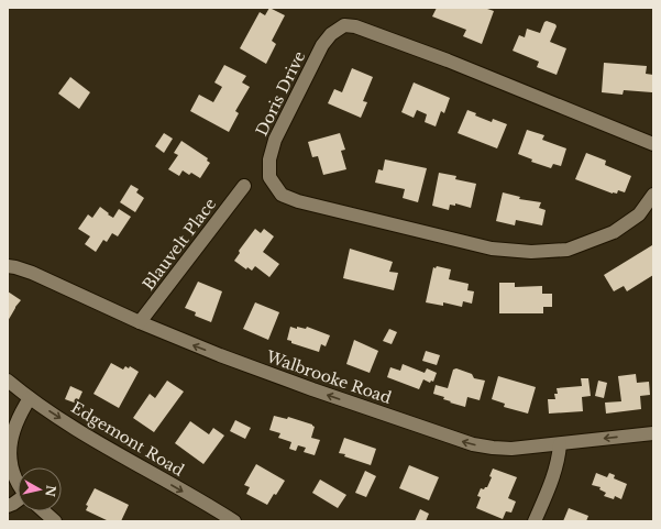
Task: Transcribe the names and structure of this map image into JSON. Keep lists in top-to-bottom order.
{
  "streets": {
    "street": [
      "Doris Drive",
      "Blauvelt Place",
      "Walbrooke Road",
      "Edgemont Road"
    ]
  },
  "crossings": [
    ["Blauvelt Place", "Walbrooke Road"]
  ],
  "one_way": ["Walbrooke Road", "Edgemont Road"],
  "north": "right"
}
